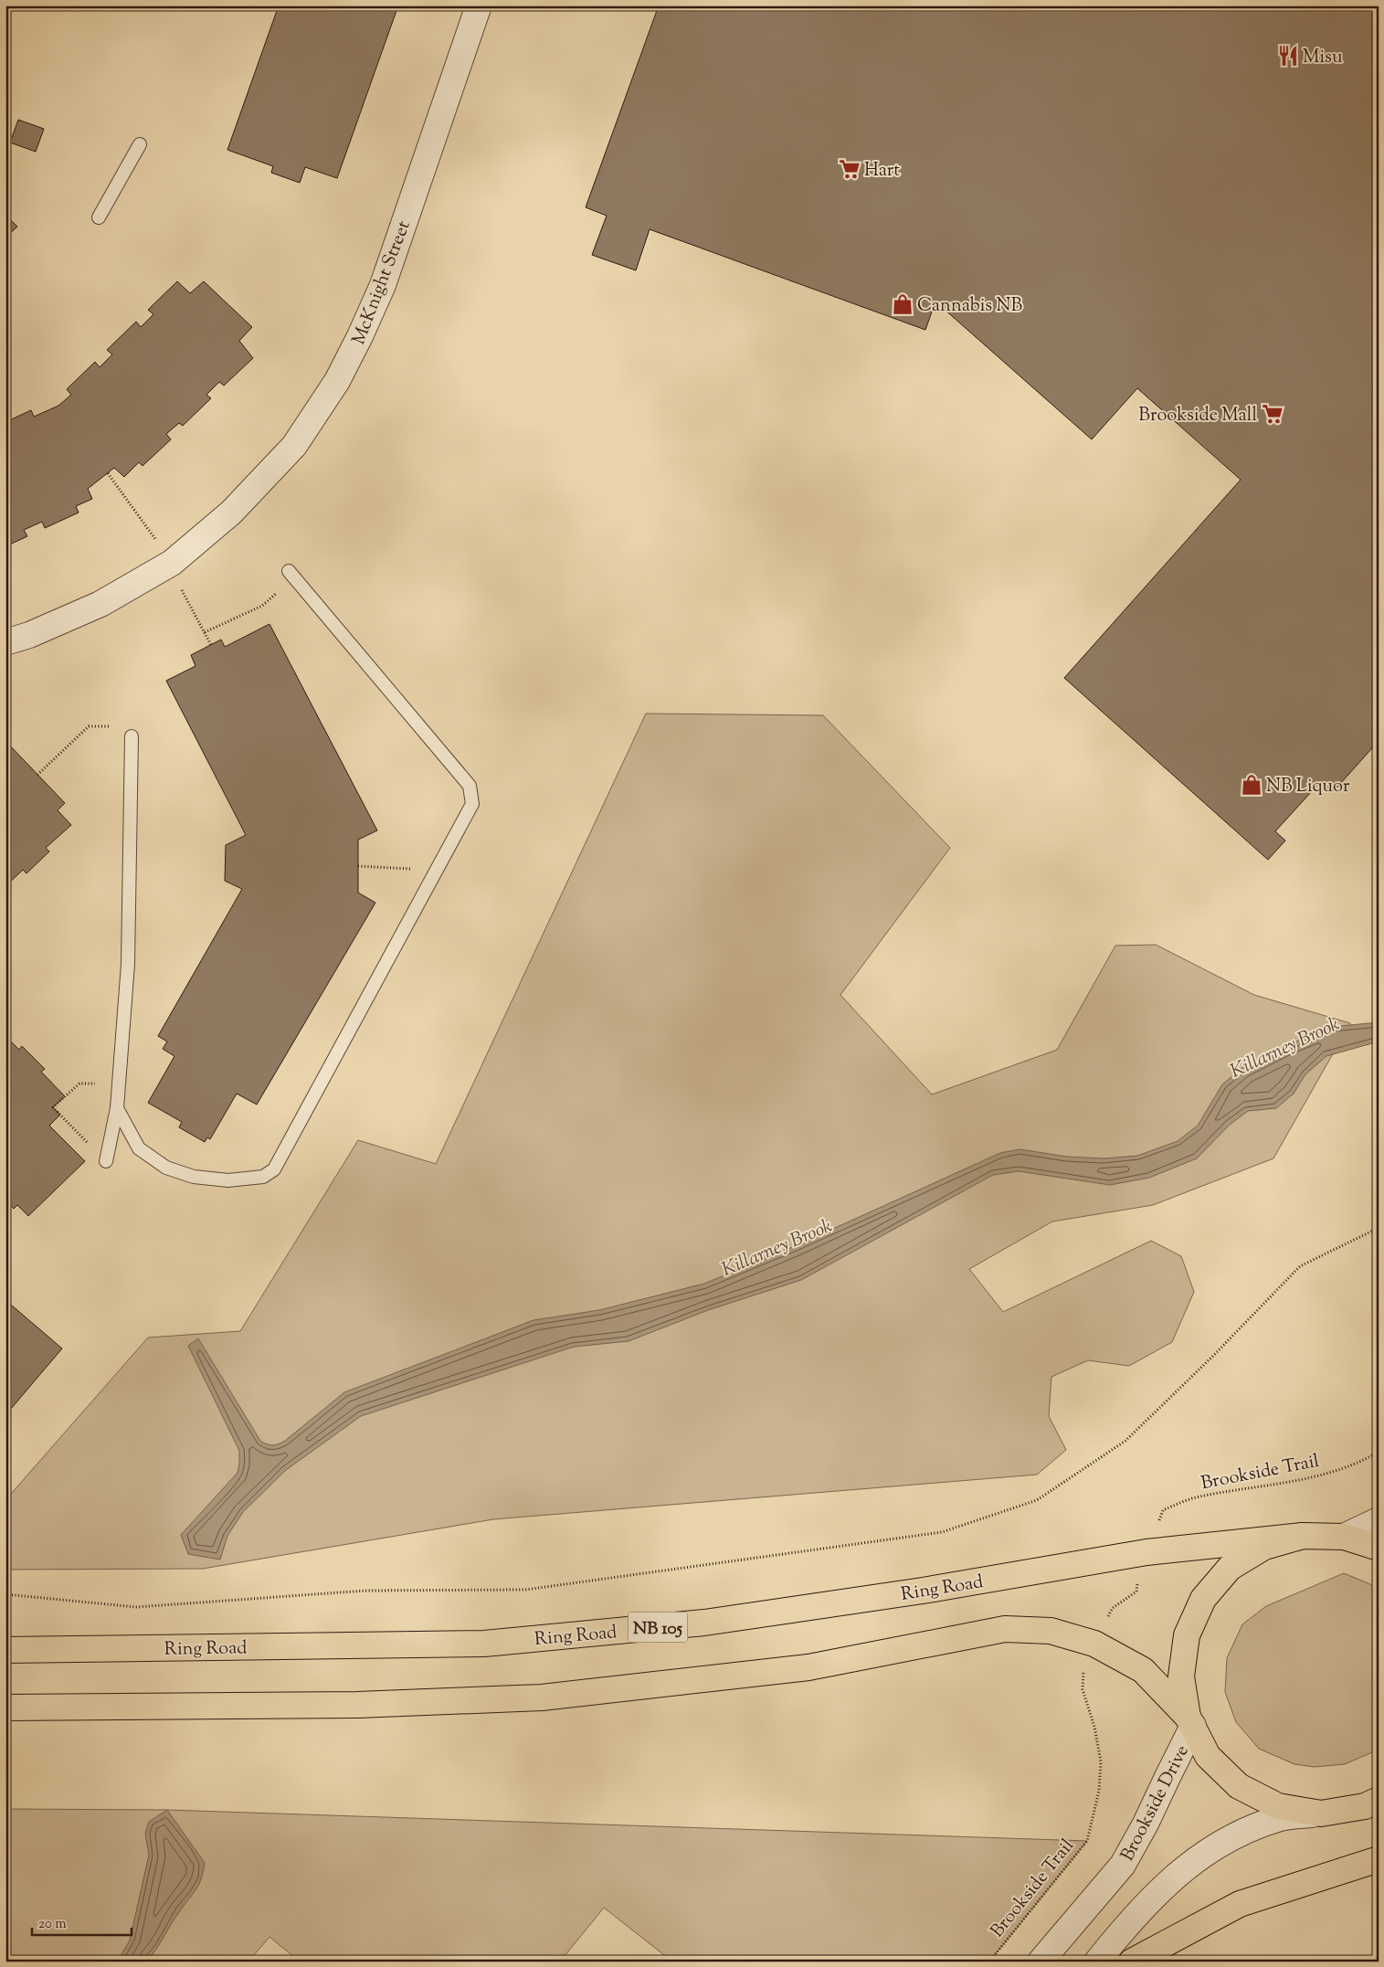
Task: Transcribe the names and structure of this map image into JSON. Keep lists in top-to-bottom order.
{
  "streets": {
    "highway": ["Ring Road", "NB 105"],
    "street": ["McKnight Street", "Brookside Drive"],
    "path": ["Brookside Trail"]
  },
  "water": ["Killarney Brook"],
  "places": {
    "restaurant": ["Misu"],
    "supermarket": ["Hart", "Brookside Mall"],
    "shop": ["Cannabis NB", "NB Liquor"]
  },
  "scale_bar": "20 m"
}
